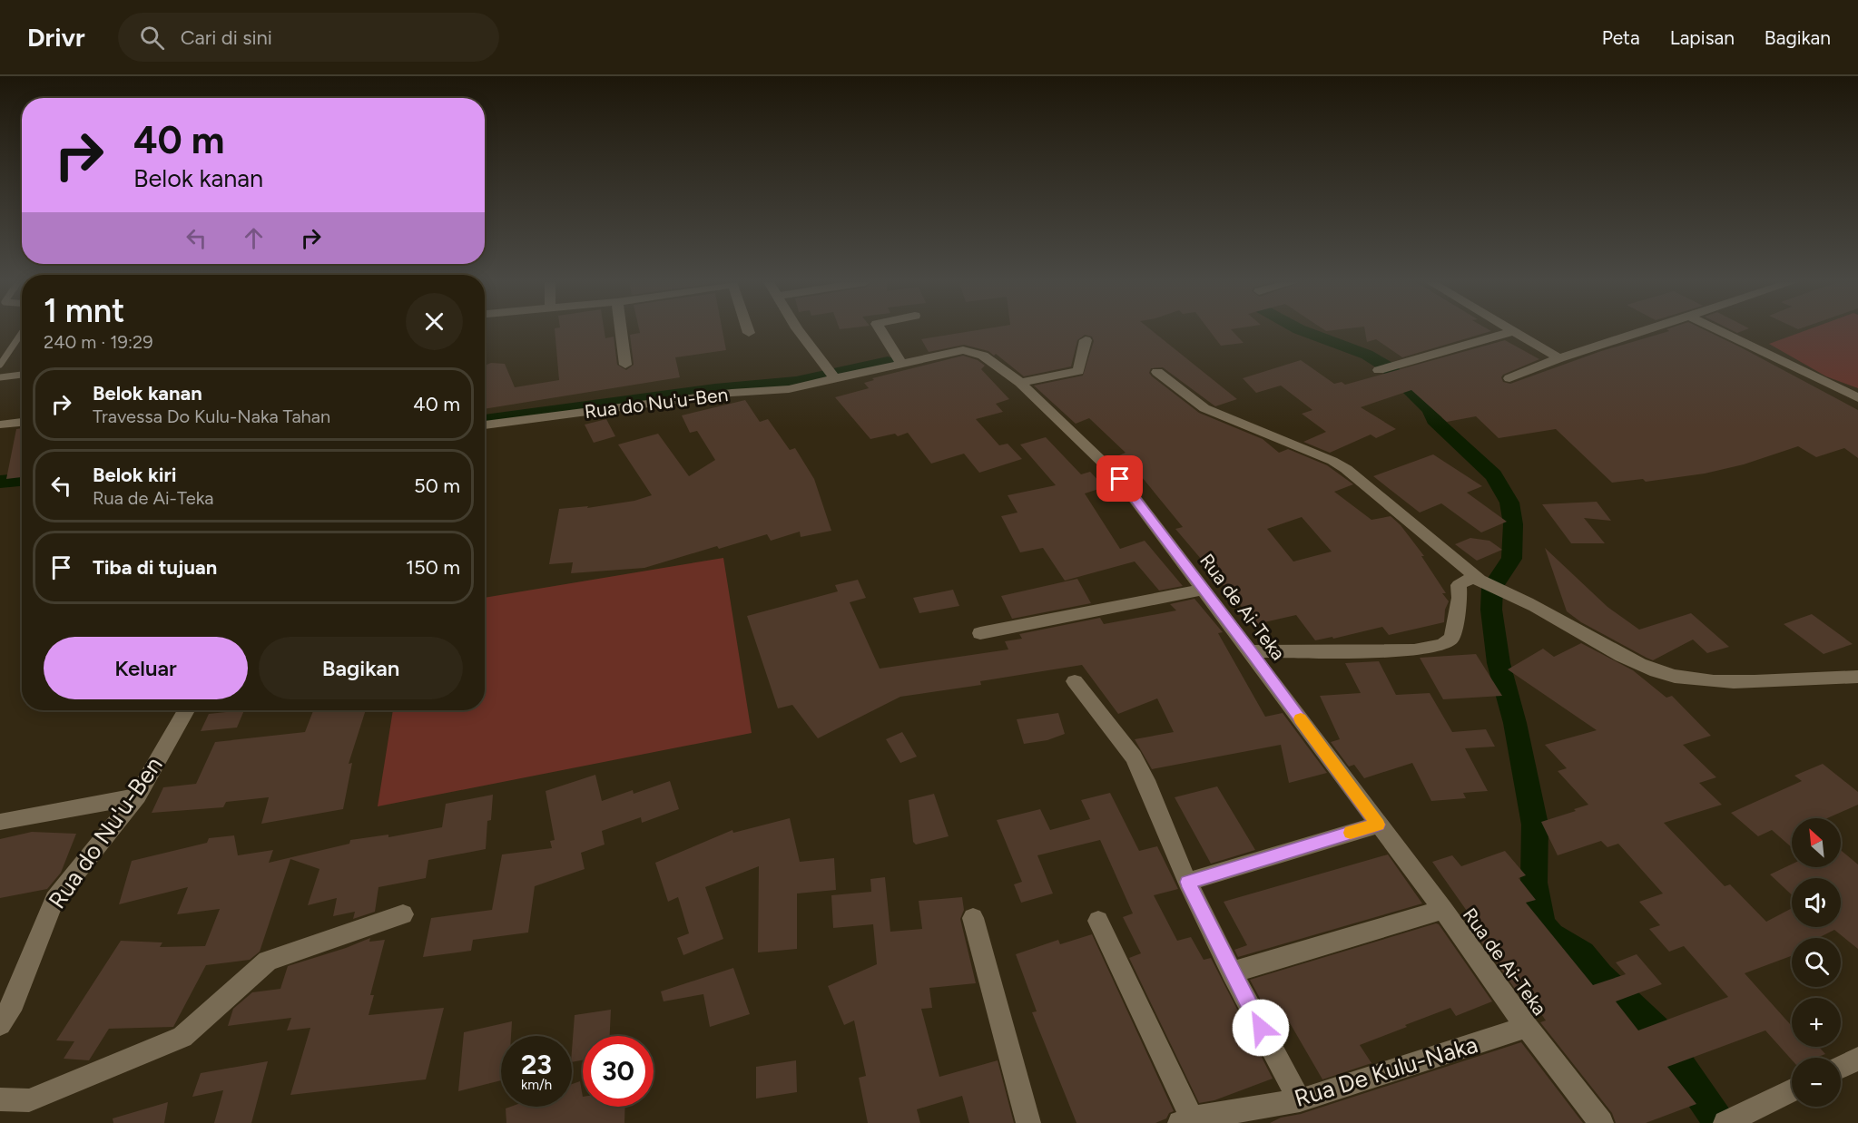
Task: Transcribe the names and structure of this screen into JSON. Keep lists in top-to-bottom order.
{
  "streets": {
    "street": ["Rua do Nu'u-Ben", "Rua de Ai-Teka", "Rua De Kulu-Naka"]
  },
  "crossings": [
    ["Rua do Nu'u-Ben", "Rua de Ai-Teka"],
    ["Rua de Ai-Teka", "Rua De Kulu-Naka"]
  ],
  "north": "top left",
  "page": {
    "header": "Drivr",
    "search": "Cari di sini",
    "nav": ["Peta", "Lapisan", "Bagikan"],
    "turn": ["40 m", "Belok kanan"],
    "heading": ["1 mnt", "240 m · 19:29"],
    "list": [
      {
        "name": "Belok kanan",
        "note": "Travessa Do Kulu-Naka Tahan",
        "value": "40 m"
      },
      {
        "name": "Belok kiri",
        "note": "Rua de Ai-Teka",
        "value": "50 m"
      },
      {
        "name": "Tiba di tujuan",
        "value": "150 m"
      }
    ],
    "buttons": ["Keluar", "Bagikan"],
    "map_buttons": ["+", "−"],
    "speed": "23 km/h",
    "limit": "30"
  }
}
